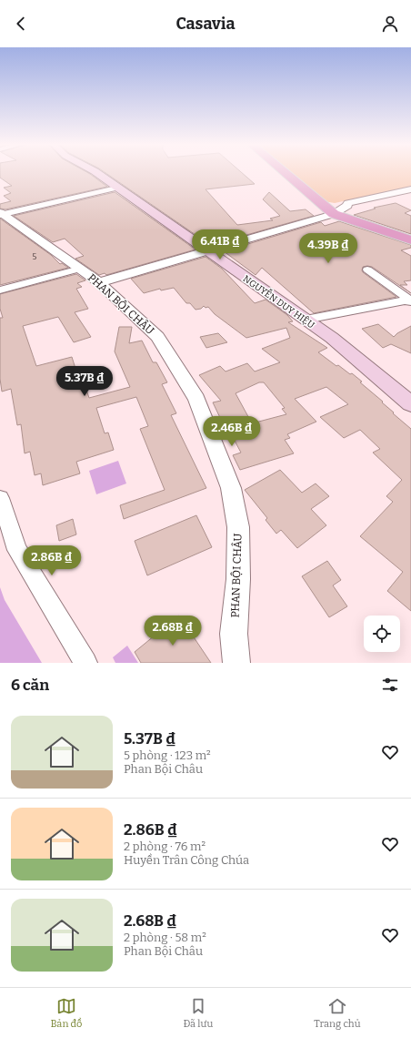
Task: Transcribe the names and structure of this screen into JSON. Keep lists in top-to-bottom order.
{
  "streets": {
    "main road": ["NGUYỄN DUY HIỆU"],
    "street": ["PHAN BỘI CHÂU"]
  },
  "house_numbers": ["5"],
  "page": {
    "header": "Casavia",
    "price": [
      "6.41B ₫",
      "4.39B ₫",
      "5.37B ₫",
      "2.46B ₫",
      "2.86B ₫",
      "2.68B ₫"
    ],
    "heading": "6 căn",
    "list": [
      {
        "name": "5.37B ₫",
        "note": "5 phòng · 123 m² · Phan Bội Châu"
      },
      {
        "name": "2.86B ₫",
        "note": "2 phòng · 76 m² · Huyền Trân Công Chúa"
      },
      {
        "name": "2.68B ₫",
        "note": "2 phòng · 58 m² · Phan Bội Châu"
      }
    ],
    "tabs": ["Bản đồ", "Đã lưu", "Trang chủ"]
  }
}
